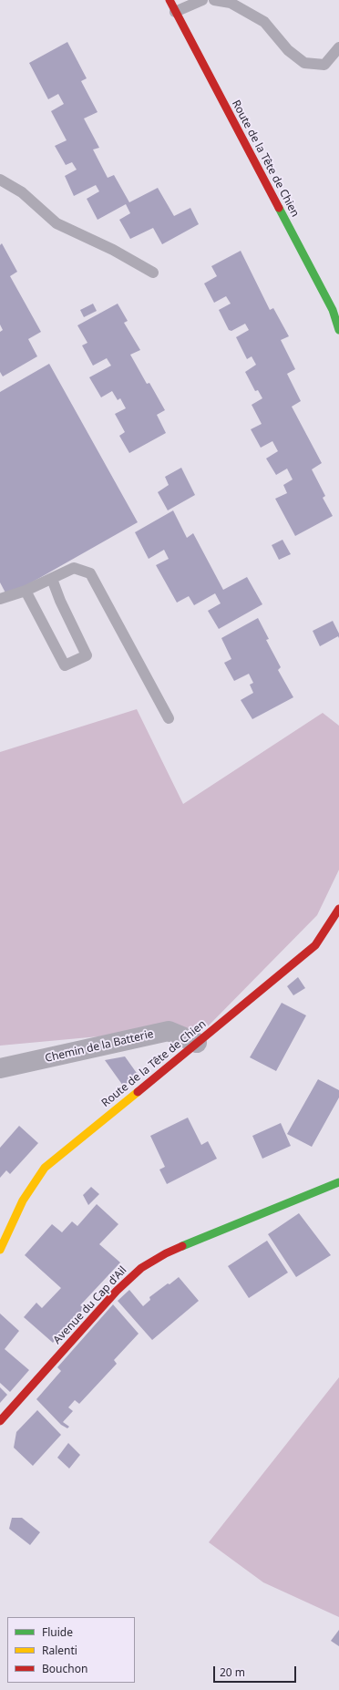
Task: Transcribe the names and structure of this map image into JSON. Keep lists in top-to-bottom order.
{
  "streets": {
    "street": ["Route de la Tête de Chien", "Chemin de la Batterie", "Avenue du Cap d'Ail"]
  },
  "crossings": [
    ["Route de la Tête de Chien", "Chemin de la Batterie"]
  ],
  "legend": ["Fluide", "Ralenti", "Bouchon"],
  "scale_bar": "20 m"
}
